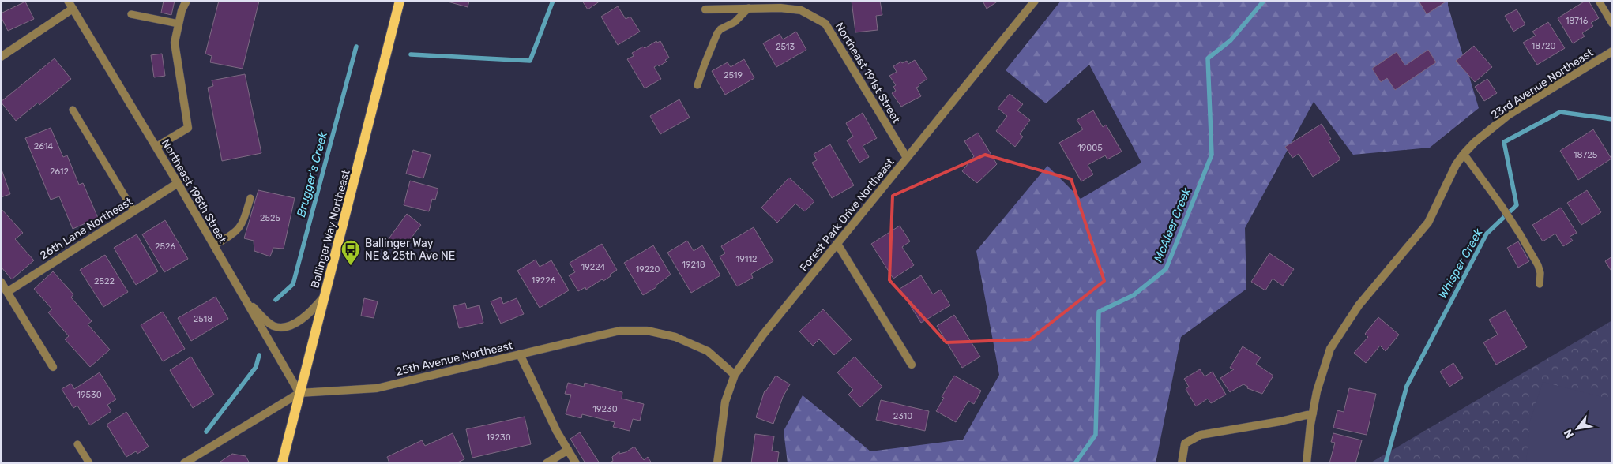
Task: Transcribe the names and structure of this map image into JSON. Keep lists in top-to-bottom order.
{
  "streets": {
    "main road": ["Ballinger Way Northeast"],
    "street": [
      "Northeast 191st Street",
      "23rd Avenue Northeast",
      "Northeast 195th Street",
      "Forest Park Drive Northeast",
      "26th Lane Northeast",
      "25th Avenue Northeast"
    ]
  },
  "crossings": [
    ["Northeast 191st Street", "Forest Park Drive Northeast"],
    ["Northeast 195th Street", "26th Lane Northeast"],
    ["Northeast 195th Street", "Ballinger Way Northeast"],
    ["Northeast 195th Street", "25th Avenue Northeast"],
    ["Forest Park Drive Northeast", "25th Avenue Northeast"],
    ["Ballinger Way Northeast", "25th Avenue Northeast"]
  ],
  "water": ["Brugger's Creek", "McAleer Creek", "Whisper Creek"],
  "places": {
    "bus stop": ["Ballinger Way NE & 25th Ave NE"]
  },
  "house_numbers": [
    "18716",
    "18720",
    "2513",
    "2519",
    "2614",
    "19005",
    "18725",
    "2612",
    "2525",
    "2526",
    "19112",
    "19218",
    "19224",
    "19220",
    "19226",
    "2522",
    "2518",
    "19530",
    "19230",
    "2310",
    "19230"
  ],
  "north": "bottom left"
}
